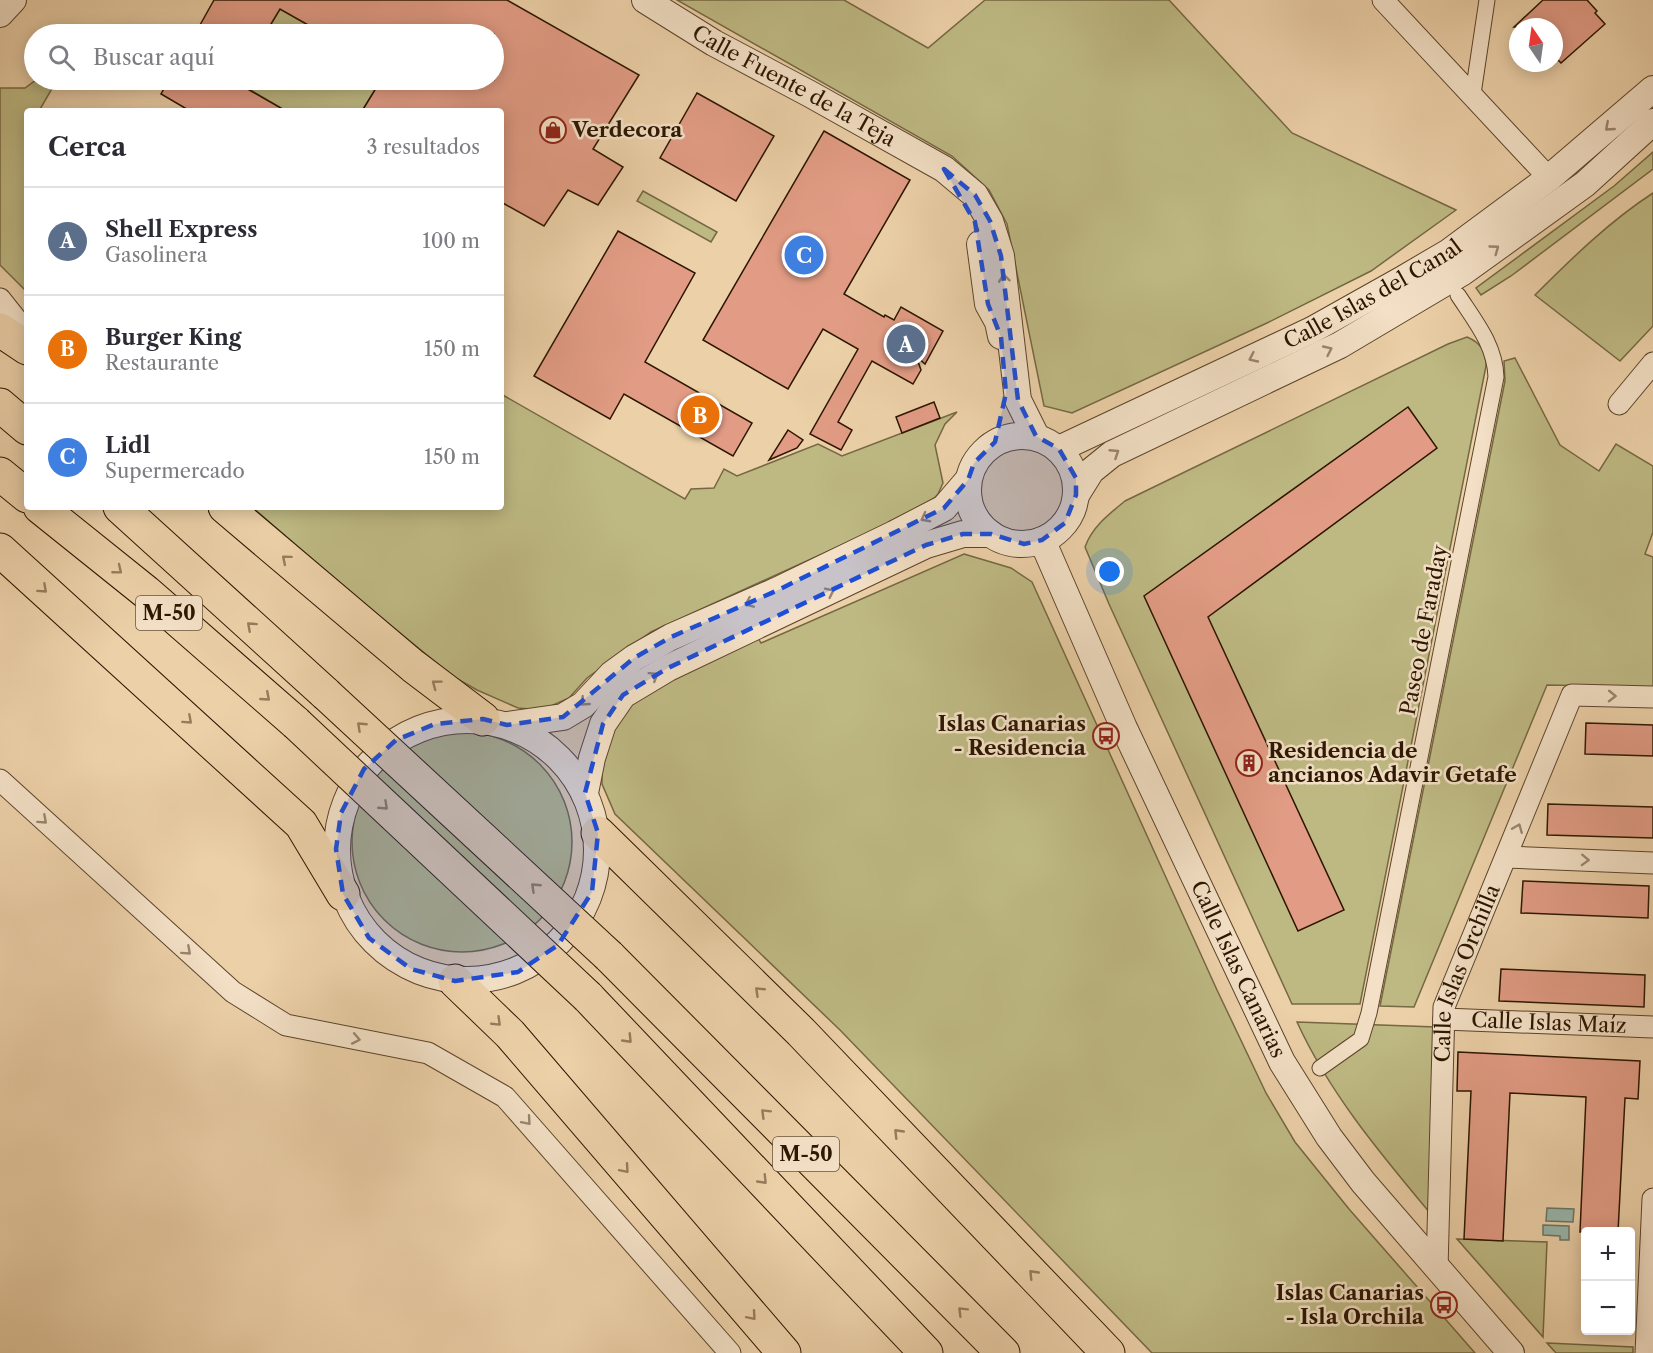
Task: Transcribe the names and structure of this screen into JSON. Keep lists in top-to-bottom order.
{
  "streets": {
    "highway": ["M-50"],
    "street": [
      "Calle Fuente de la Teja",
      "Calle Islas del Canal",
      "Paseo de Faraday",
      "Calle Islas Canarias",
      "Calle Islas Orchilla",
      "Calle Islas Maíz"
    ]
  },
  "crossings": [
    ["Calle Fuente de la Teja", "Calle Islas del Canal"],
    ["Calle Fuente de la Teja", "Calle Islas Canarias"],
    ["Calle Islas del Canal", "Calle Islas Canarias"],
    ["Calle Islas Canarias", "Calle Islas Orchilla"],
    ["Calle Islas Orchilla", "Calle Islas Maíz"]
  ],
  "places": {
    "shop": ["Verdecora"],
    "bus stop": ["Islas Canarias - Residencia", "Islas Canarias - Isla Orchila"],
    "building": ["Residencia de ancianos Adavir Getafe"]
  },
  "north": "top",
  "page": {
    "search": "Buscar aquí",
    "heading": ["Cerca", "3 resultados"],
    "list": [
      {
        "mark": "A",
        "name": "Shell Express",
        "note": "Gasolinera",
        "value": "100 m"
      },
      {
        "mark": "B",
        "name": "Burger King",
        "note": "Restaurante",
        "value": "150 m"
      },
      {
        "mark": "C",
        "name": "Lidl",
        "note": "Supermercado",
        "value": "150 m"
      }
    ],
    "pins": ["C", "A", "B"],
    "map_buttons": ["+", "−"]
  }
}
